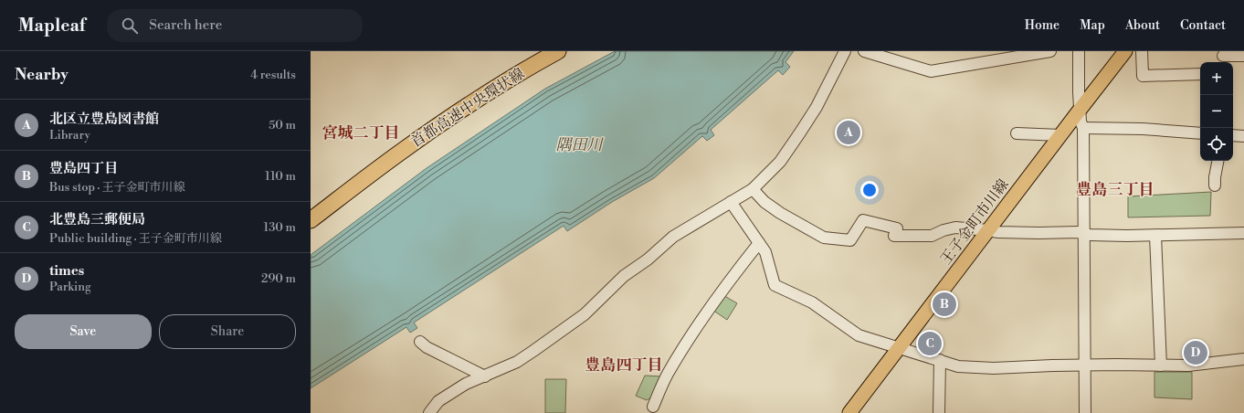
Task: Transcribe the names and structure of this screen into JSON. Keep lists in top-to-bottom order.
{
  "streets": {
    "highway": ["首都高速中央環状線"],
    "main road": ["王子金町市川線"]
  },
  "districts": ["宮城二丁目", "豊島三丁目", "豊島四丁目"],
  "water": ["隅田川"],
  "page": {
    "header": "Mapleaf",
    "search": "Search here",
    "nav": [
      "Home",
      "Map",
      "About",
      "Contact"
    ],
    "heading": ["Nearby", "4 results"],
    "map_buttons": ["+", "−"],
    "list": [
      {
        "mark": "A",
        "name": "北区立豊島図書館",
        "note": "Library",
        "value": "50 m"
      },
      {
        "mark": "B",
        "name": "豊島四丁目",
        "note": "Bus stop · 王子金町市川線",
        "value": "110 m"
      },
      {
        "mark": "C",
        "name": "北豊島三郵便局",
        "note": "Public building · 王子金町市川線",
        "value": "130 m"
      },
      {
        "mark": "D",
        "name": "times",
        "note": "Parking",
        "value": "290 m"
      }
    ],
    "pins": [
      "A",
      "B",
      "C",
      "D"
    ],
    "buttons": ["Save", "Share"]
  }
}
